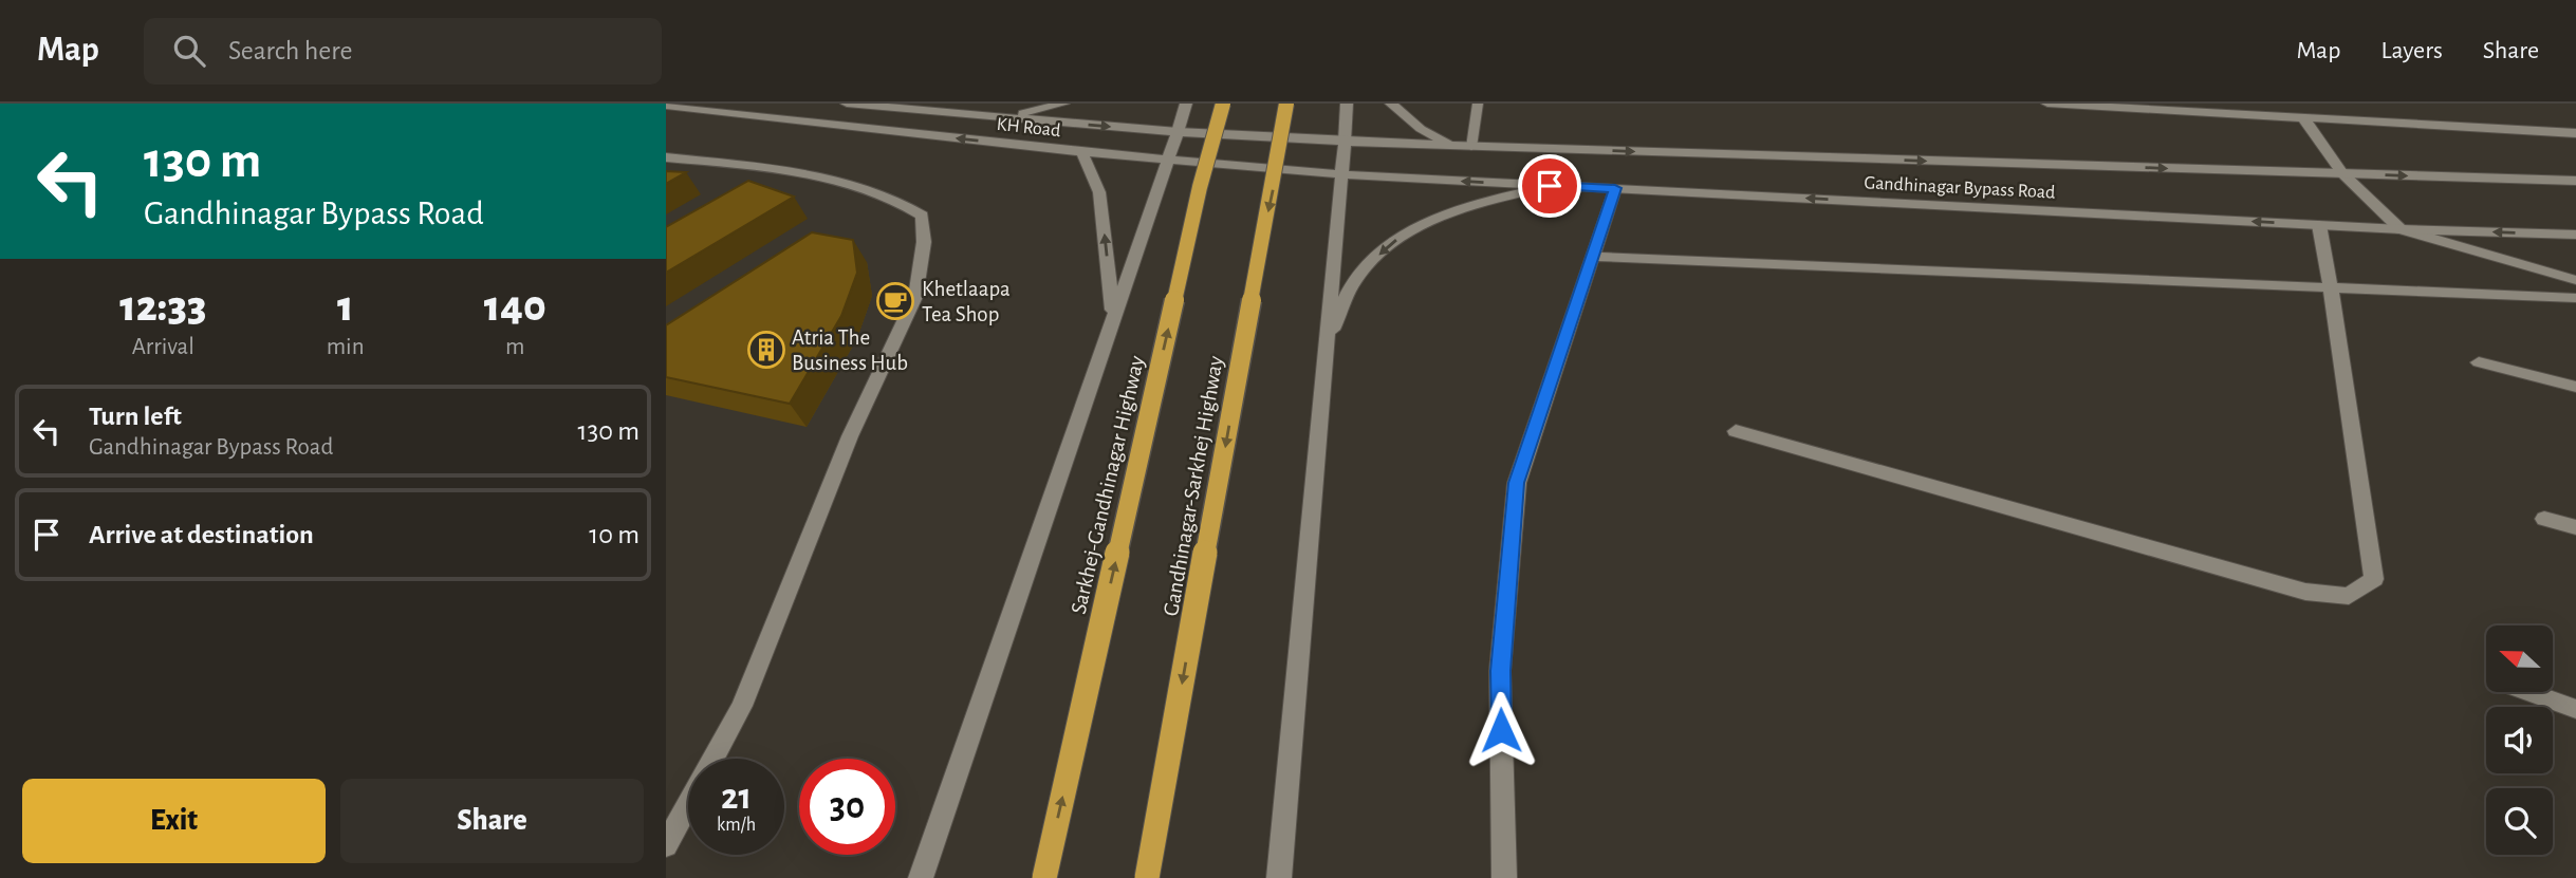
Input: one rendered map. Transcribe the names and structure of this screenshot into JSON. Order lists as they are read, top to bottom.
{
  "streets": {
    "highway": ["Sarkhej-Gandhinagar Highway", "Gandhinagar-Sarkhej Highway"],
    "main road": ["KH Road", "Gandhinagar Bypass Road"]
  },
  "crossings": [
    ["KH Road", "Gandhinagar Bypass Road"]
  ],
  "one_way": ["Sarkhej-Gandhinagar Highway", "Gandhinagar-Sarkhej Highway"],
  "places": {
    "cafe": ["Khetlaapa Tea Shop"],
    "building": ["Atria The Business Hub"]
  },
  "north": "left",
  "page": {
    "header": "Map",
    "search": "Search here",
    "nav": ["Map", "Layers", "Share"],
    "turn": ["130 m", "Gandhinagar Bypass Road"],
    "eta": [
      "12:33",
      "Arrival",
      "1",
      "min",
      "140",
      "m"
    ],
    "list": [
      {
        "name": "Turn left",
        "note": "Gandhinagar Bypass Road",
        "value": "130 m"
      },
      {
        "name": "Arrive at destination",
        "value": "10 m"
      }
    ],
    "speed": "21 km/h",
    "limit": "30",
    "buttons": ["Exit", "Share"]
  }
}
